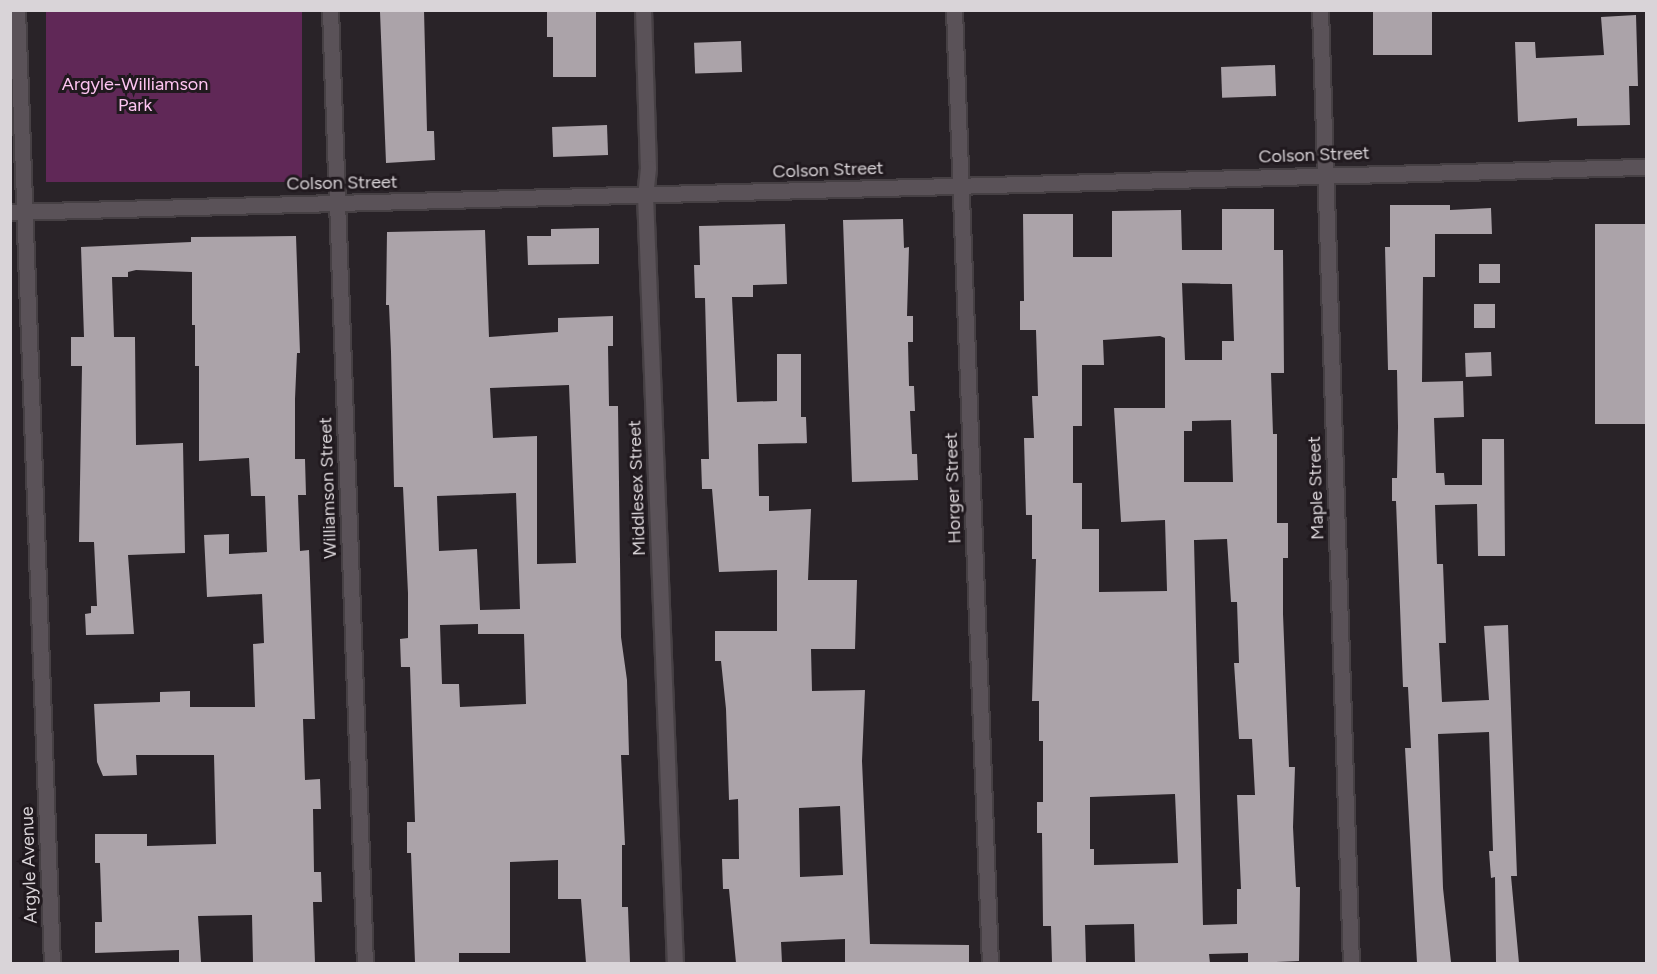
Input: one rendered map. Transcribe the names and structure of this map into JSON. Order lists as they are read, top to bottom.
{
  "streets": {
    "street": [
      "Colson Street",
      "Williamson Street",
      "Middlesex Street",
      "Horger Street",
      "Maple Street",
      "Argyle Avenue"
    ]
  },
  "crossings": [
    ["Colson Street", "Williamson Street"],
    ["Colson Street", "Middlesex Street"],
    ["Colson Street", "Horger Street"],
    ["Colson Street", "Maple Street"],
    ["Colson Street", "Argyle Avenue"]
  ],
  "parks": ["Argyle-Williamson Park"]
}
